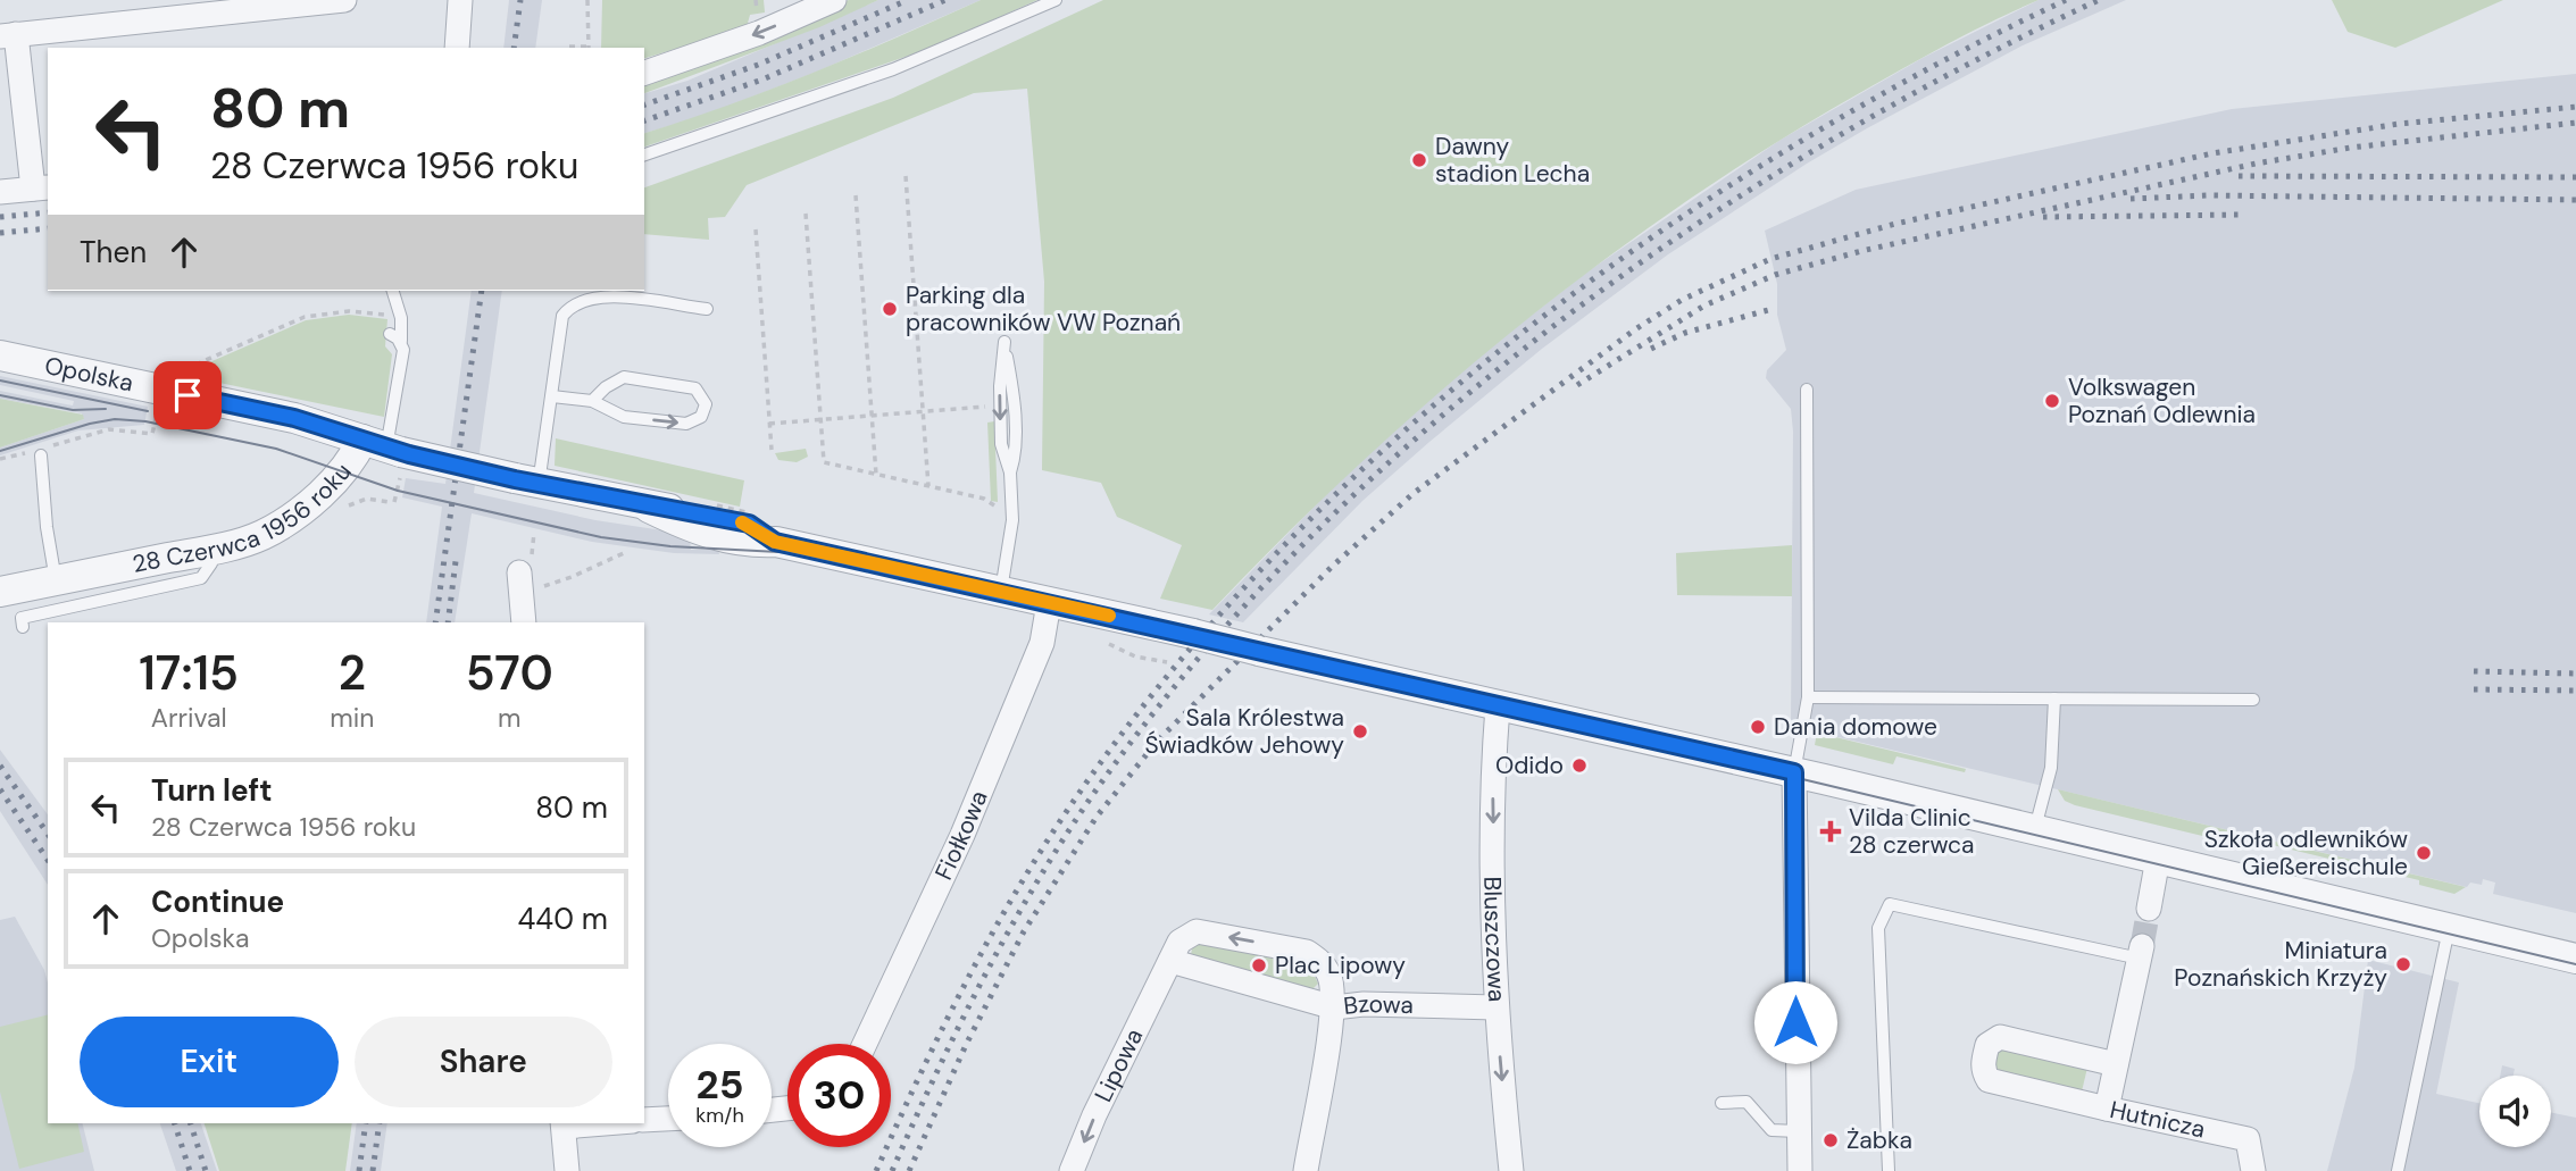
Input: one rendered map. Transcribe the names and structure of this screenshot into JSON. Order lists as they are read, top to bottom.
{
  "streets": {
    "street": [
      "Opolska",
      "28 Czerwca 1956 roku",
      "Fiołkowa",
      "Bluszczowa",
      "Bzowa",
      "Lipowa",
      "Hutnicza"
    ]
  },
  "crossings": [
    ["Opolska", "28 Czerwca 1956 roku"],
    ["Bluszczowa", "Bzowa"]
  ],
  "one_way": ["Bluszczowa", "Lipowa"],
  "places": {
    "other": [
      "Dawny stadion Lecha",
      "Parking dla pracowników VW Poznań",
      "Volkswagen Poznań Odlewnia",
      "Dania domowe",
      "Sala Królestwa Świadków Jehowy",
      "Odido",
      "Szkoła odlewników Gießereischule",
      "Miniatura Poznańskich Krzyży",
      "Plac Lipowy",
      "Żabka"
    ],
    "health": ["Vilda Clinic 28 czerwca"]
  },
  "page": {
    "turn": ["80 m", "28 Czerwca 1956 roku"],
    "then": "Then",
    "eta": [
      "17:15",
      "Arrival",
      "2",
      "min",
      "570",
      "m"
    ],
    "list": [
      {
        "name": "Turn left",
        "note": "28 Czerwca 1956 roku",
        "value": "80 m"
      },
      {
        "name": "Continue",
        "note": "Opolska",
        "value": "440 m"
      }
    ],
    "buttons": ["Exit", "Share"],
    "speed": "25 km/h",
    "limit": "30"
  }
}
